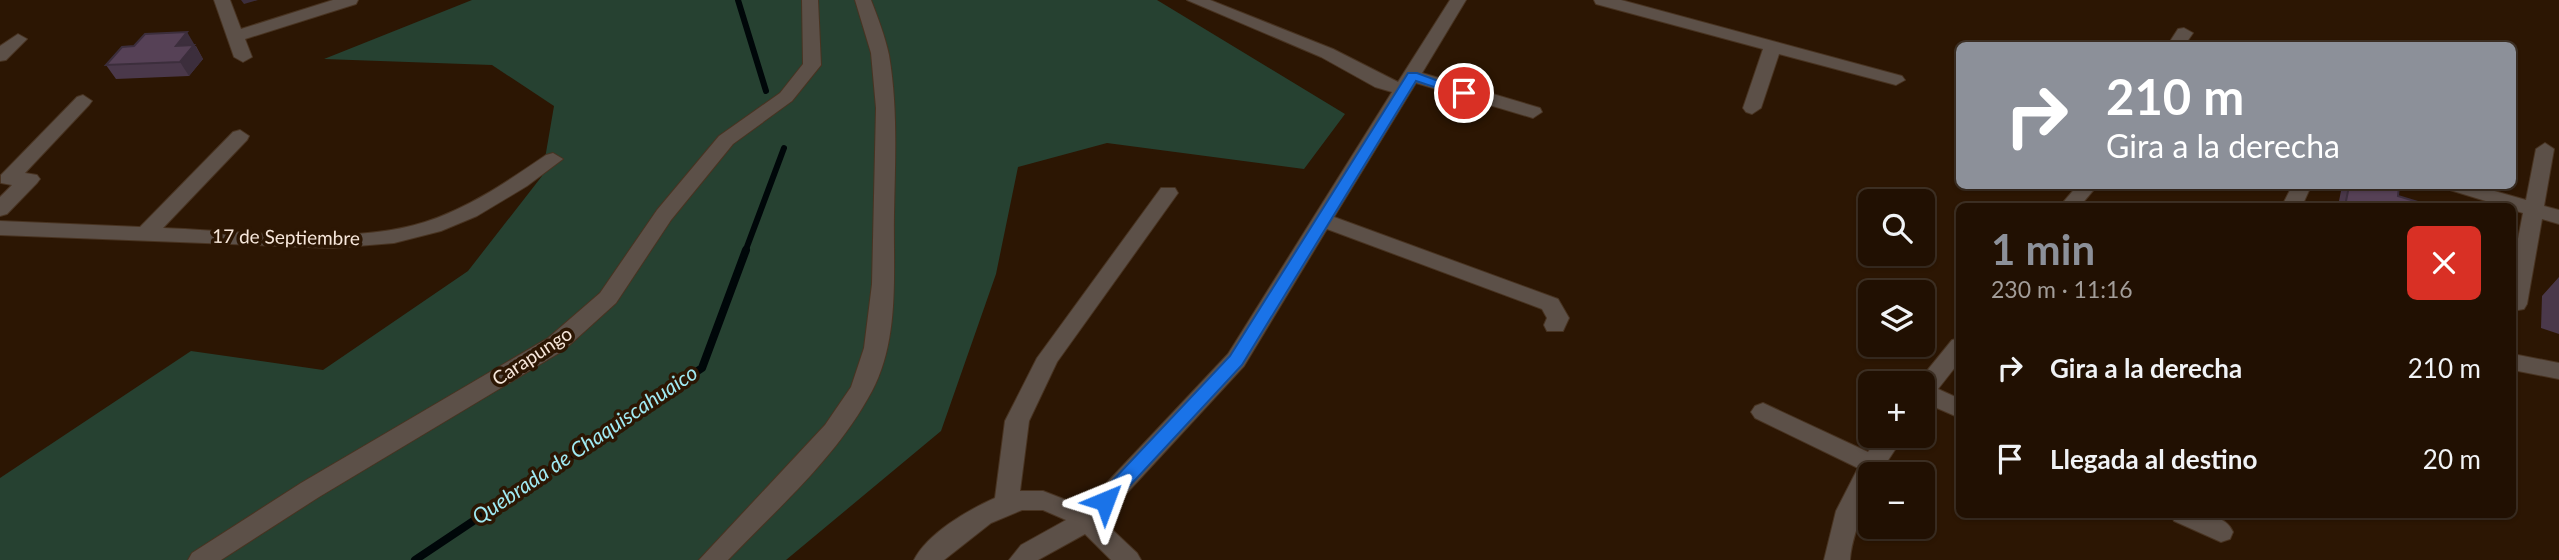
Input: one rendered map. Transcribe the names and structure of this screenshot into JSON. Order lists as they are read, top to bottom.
{
  "streets": {
    "street": ["17 de Septiembre", "Carapungo"]
  },
  "water": ["Quebrada de Chaquiscahuaico"],
  "page": {
    "turn": ["210 m", "Gira a la derecha"],
    "map_buttons": ["+", "−"],
    "heading": ["1 min", "230 m · 11:16"],
    "list": [
      {
        "name": "Gira a la derecha",
        "value": "210 m"
      },
      {
        "name": "Llegada al destino",
        "value": "20 m"
      }
    ]
  }
}
